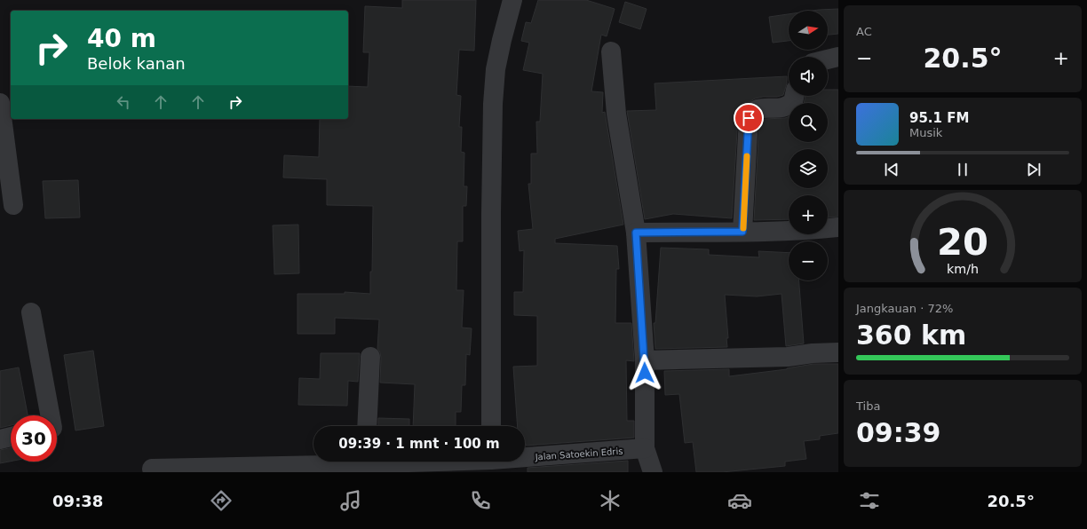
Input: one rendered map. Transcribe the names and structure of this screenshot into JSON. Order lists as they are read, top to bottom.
{
  "streets": {
    "street": ["Jalan Satoekin Edris"]
  },
  "north": "right",
  "page": {
    "tile": [
      "AC",
      ["Jangkauan · 72%", "360 km"],
      ["Tiba", "09:39"]
    ],
    "map_buttons": ["+", "−"],
    "turn": ["40 m", "Belok kanan"],
    "heat": ["−", "20.5°", "+"],
    "song": ["95.1 FM", "Musik"],
    "limit": "30",
    "trip": "09:39 · 1 mnt · 100 m",
    "tabs": ["09:38", "20.5°"],
    "gauge": ["20", "km/h"]
  }
}
